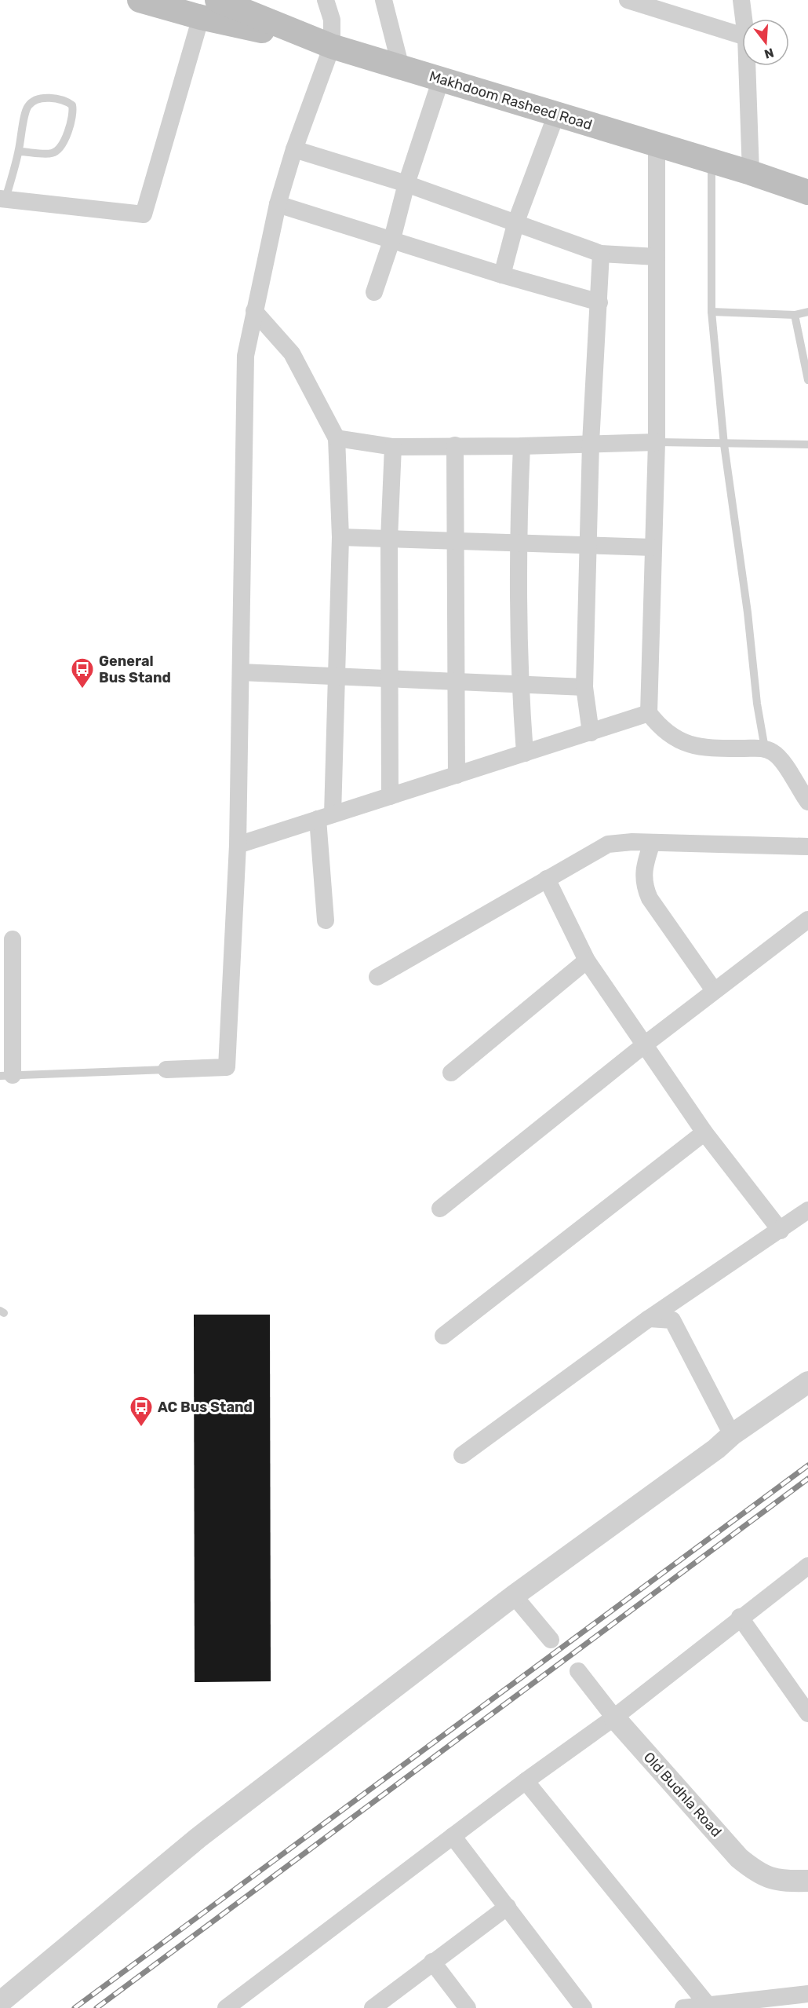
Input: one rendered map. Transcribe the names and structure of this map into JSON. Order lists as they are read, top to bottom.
{
  "streets": {
    "main road": ["Makhdoom Rasheed Road"],
    "street": ["Old Budhla Road"]
  },
  "places": {
    "bus stop": ["General Bus Stand", "AC Bus Stand"]
  },
  "north": "bottom"
}
